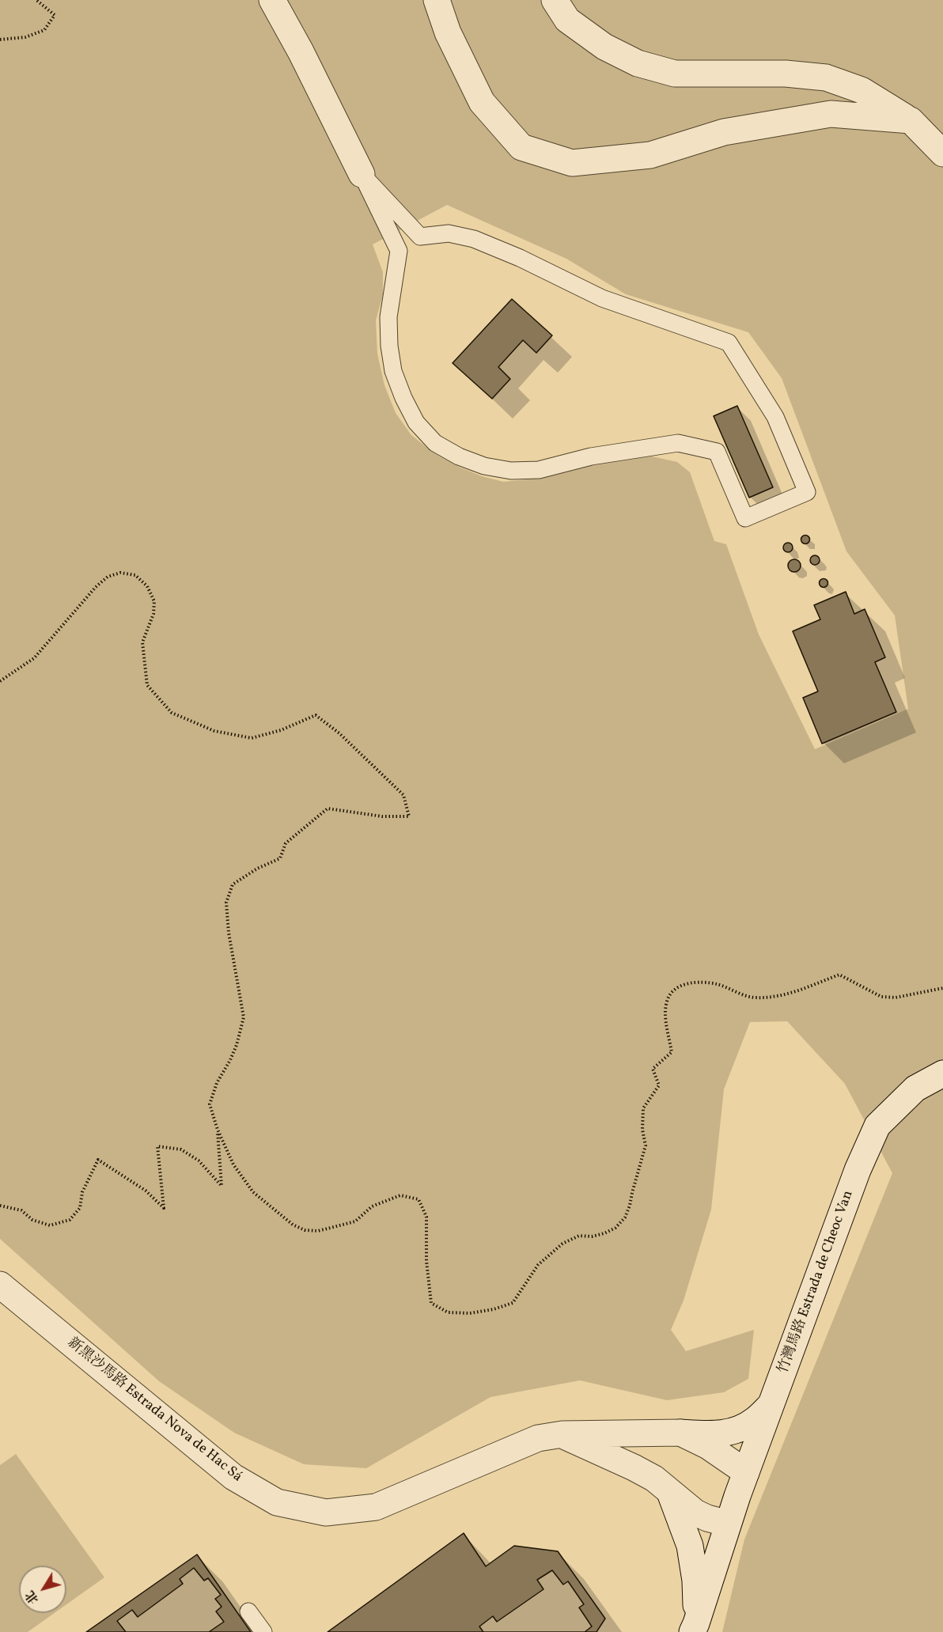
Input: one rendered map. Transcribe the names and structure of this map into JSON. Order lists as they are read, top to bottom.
{
  "streets": {
    "street": ["竹灣馬路 Estrada de Cheoc Van", "新黑沙馬路 Estrada Nova de Hac Sá"]
  },
  "crossings": [
    ["竹灣馬路 Estrada de Cheoc Van", "新黑沙馬路 Estrada Nova de Hac Sá"]
  ],
  "north": "bottom left"
}
